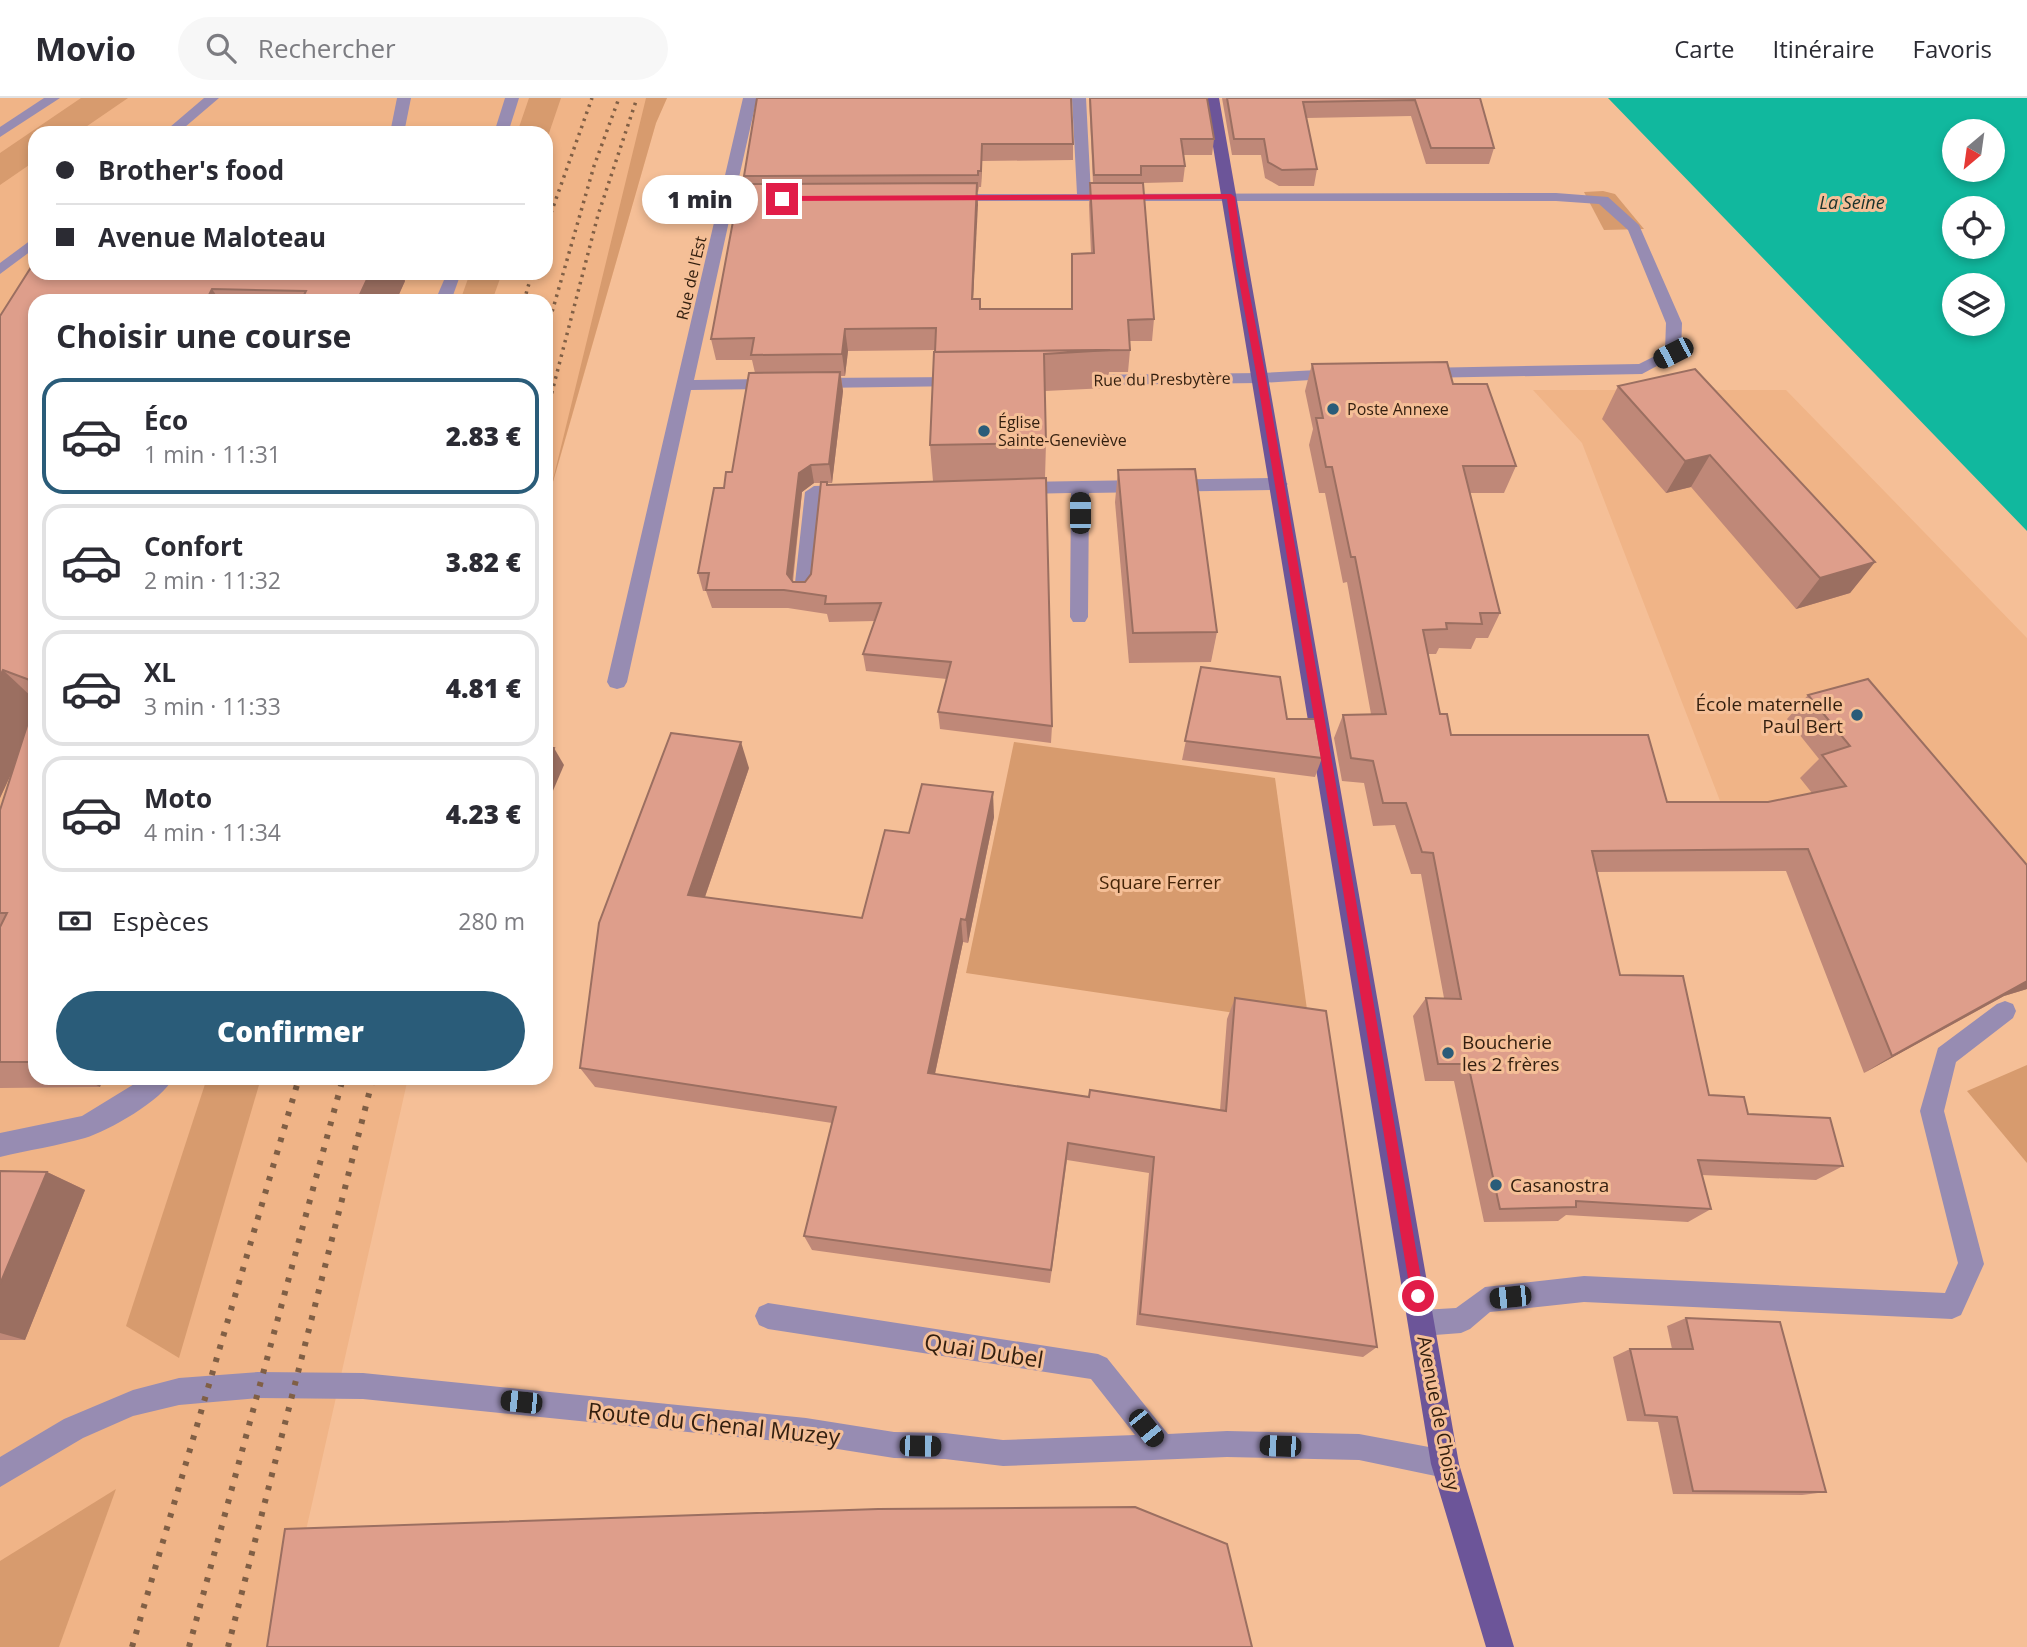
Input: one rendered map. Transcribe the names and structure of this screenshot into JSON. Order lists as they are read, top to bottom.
{
  "streets": {
    "main road": ["Avenue de Choisy"],
    "street": [
      "Rue de l'Est",
      "Rue du Presbytère",
      "Quai Dubel",
      "Route du Chenal Muzey"
    ]
  },
  "crossings": [
    ["Rue du Presbytère", "Avenue de Choisy"],
    ["Quai Dubel", "Route du Chenal Muzey"],
    ["Avenue de Choisy", "Route du Chenal Muzey"]
  ],
  "water": ["La Seine"],
  "parks": ["Square Ferrer"],
  "places": [
    "Poste Annexe",
    "Église Sainte-Geneviève",
    "École maternelle Paul Bert",
    "Boucherie les 2 frères",
    "Casanostra"
  ],
  "north": "bottom left",
  "page": {
    "header": "Movio",
    "search": "Rechercher",
    "nav": ["Carte", "Itinéraire", "Favoris"],
    "banner": ["Brother's food", "Avenue Maloteau"],
    "bubble": "1 min",
    "heading": "Choisir une course",
    "list": [
      {
        "name": "Éco",
        "note": "1 min · 11:31",
        "value": "2.83 €"
      },
      {
        "name": "Confort",
        "note": "2 min · 11:32",
        "value": "3.82 €"
      },
      {
        "name": "XL",
        "note": "3 min · 11:33",
        "value": "4.81 €"
      },
      {
        "name": "Moto",
        "note": "4 min · 11:34",
        "value": "4.23 €"
      }
    ],
    "pay": ["Espèces", "280 m"],
    "buttons": "Confirmer"
  }
}
